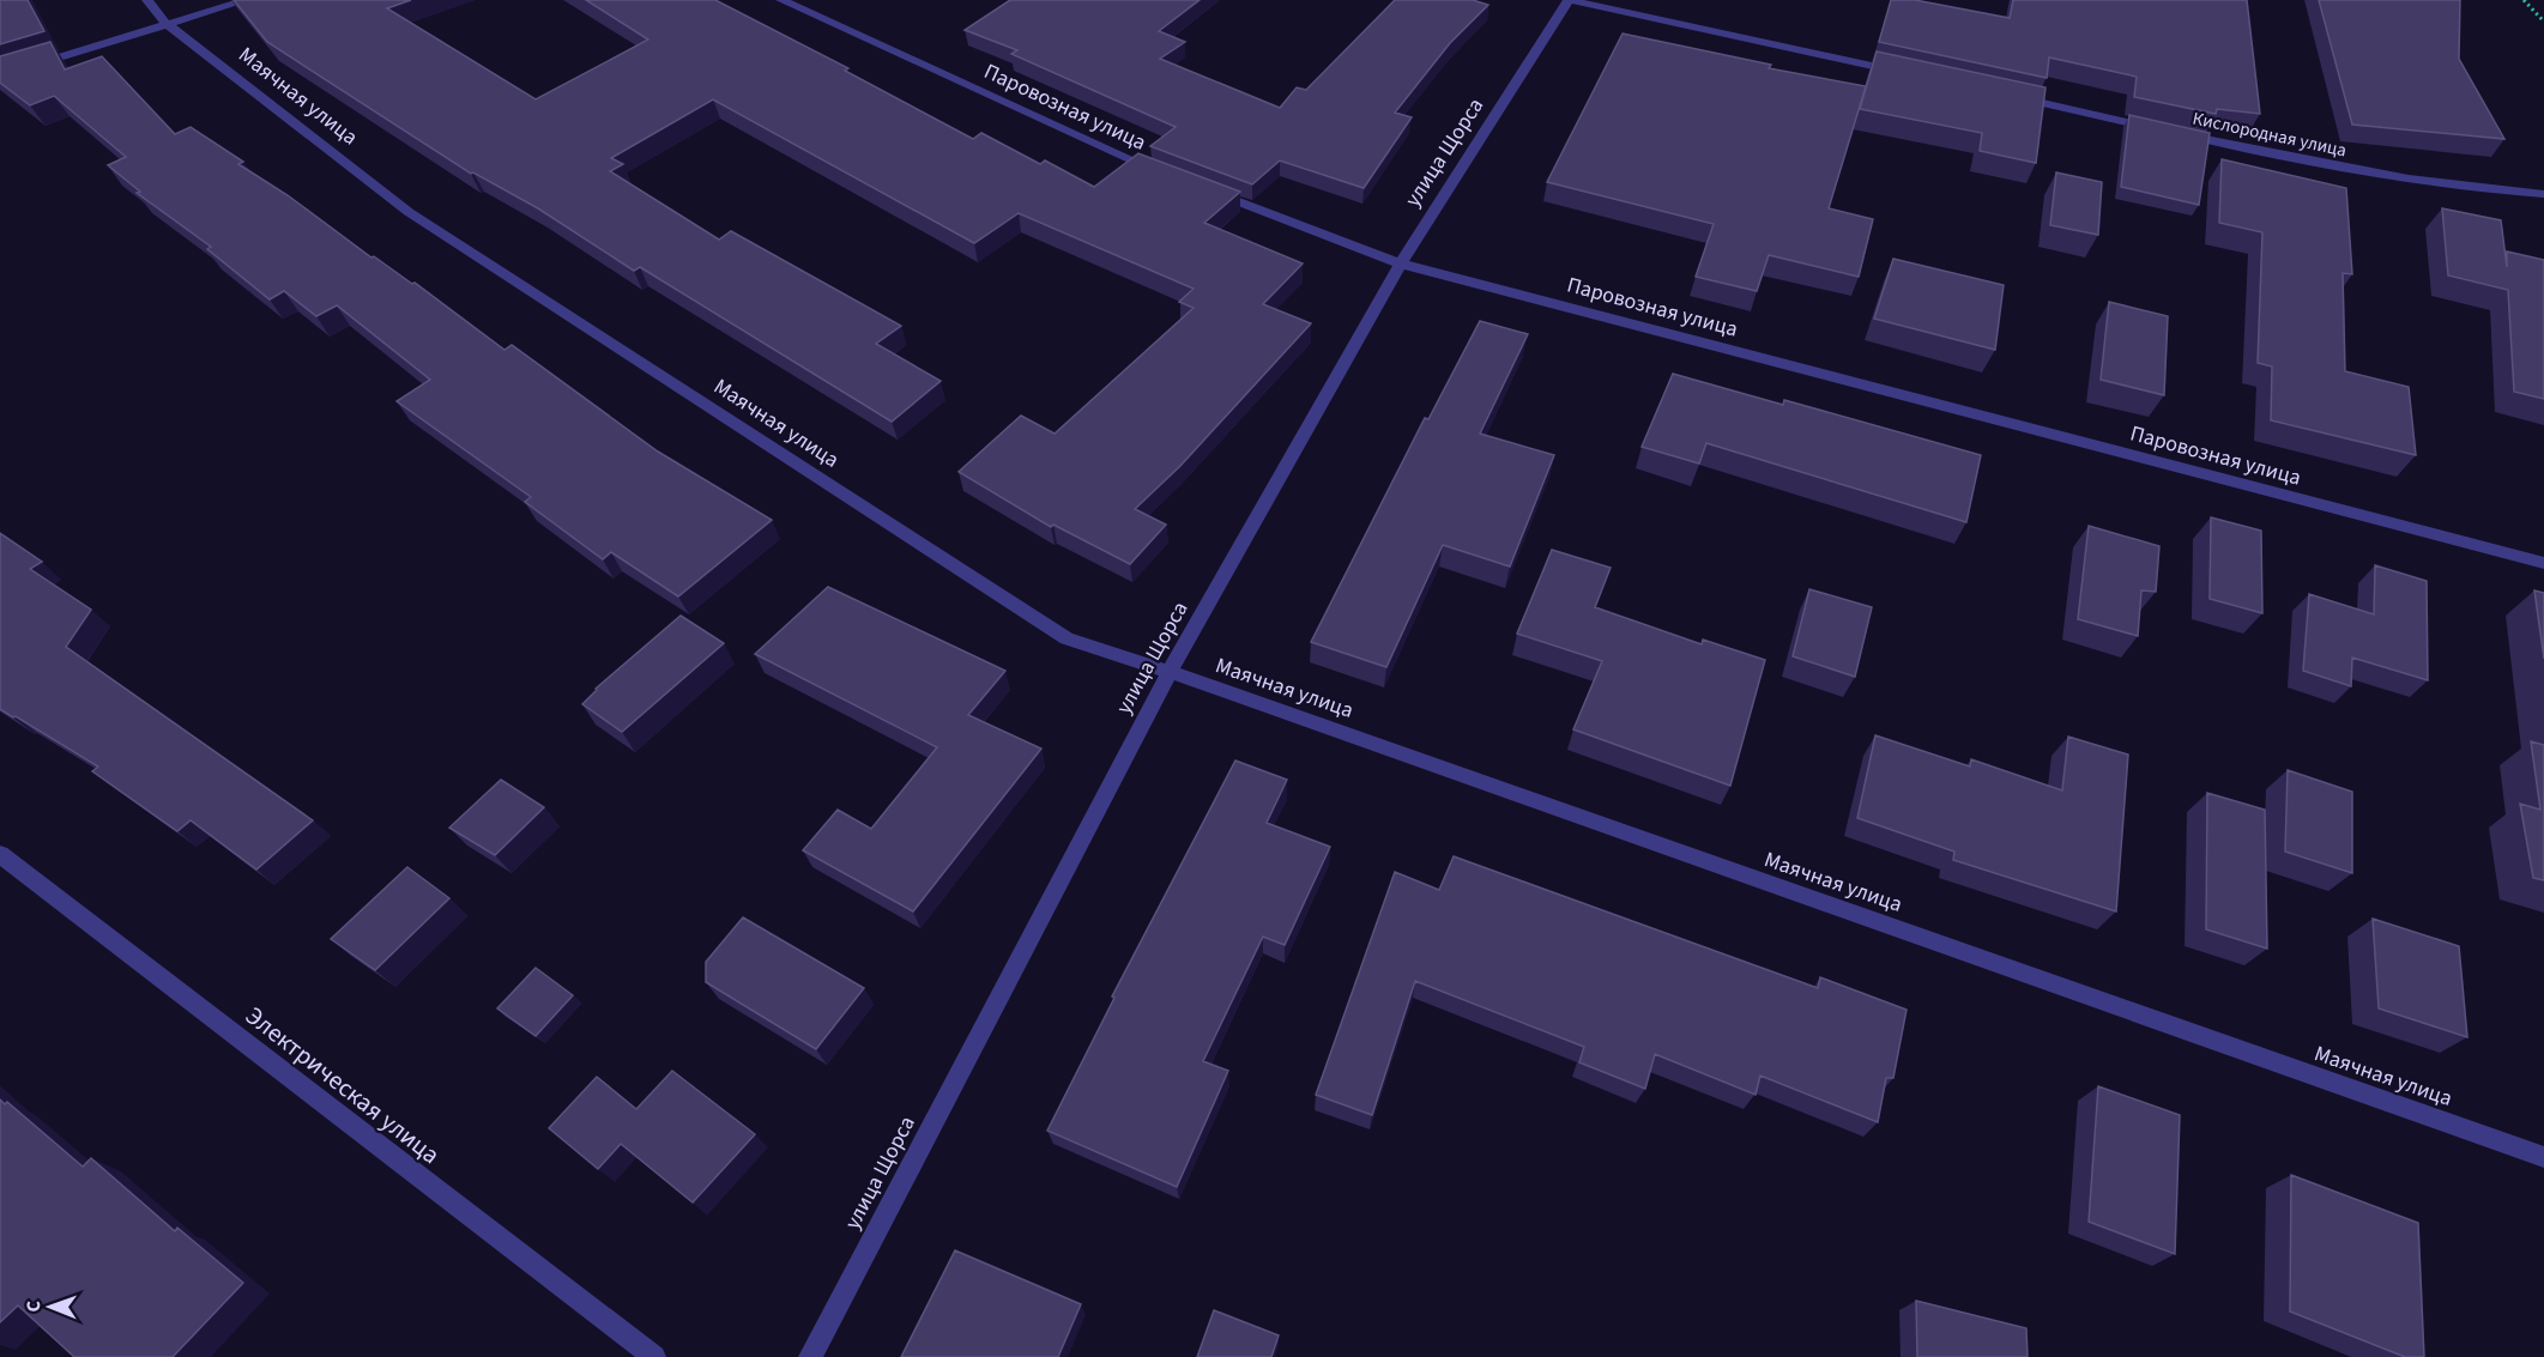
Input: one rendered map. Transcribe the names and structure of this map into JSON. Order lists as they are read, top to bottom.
{
  "streets": {
    "street": [
      "Маячная улица",
      "Паровозная улица",
      "Кислородная улица",
      "улица Щорса",
      "Электрическая улица"
    ]
  },
  "crossings": [
    ["Маячная улица", "улица Щорса"],
    ["Паровозная улица", "улица Щорса"]
  ],
  "north": "left"
}
